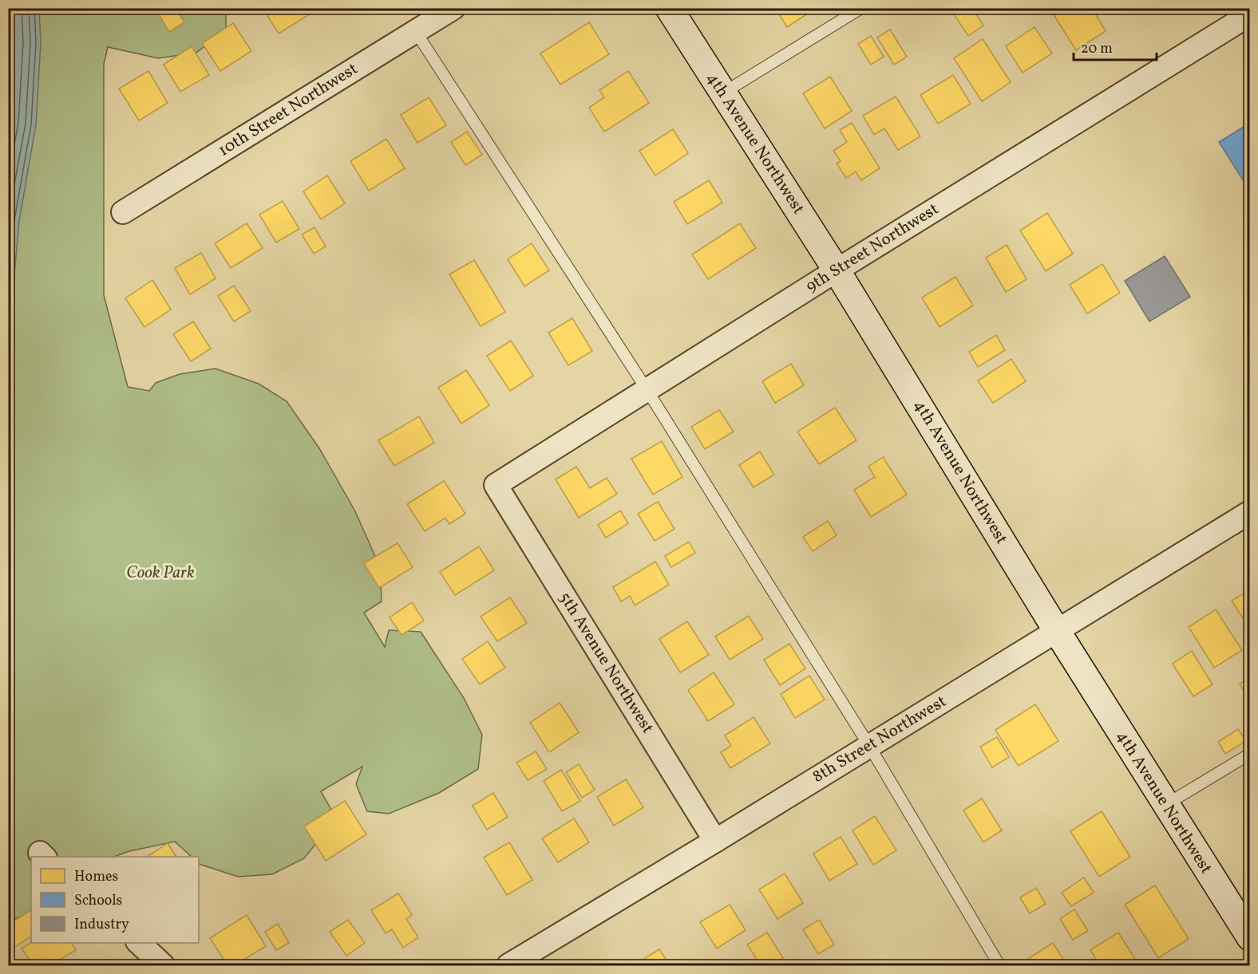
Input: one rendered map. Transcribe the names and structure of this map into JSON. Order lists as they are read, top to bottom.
{
  "streets": {
    "main road": ["4th Avenue Northwest"],
    "street": [
      "10th Street Northwest",
      "9th Street Northwest",
      "5th Avenue Northwest",
      "8th Street Northwest"
    ]
  },
  "crossings": [
    ["4th Avenue Northwest", "9th Street Northwest"],
    ["4th Avenue Northwest", "8th Street Northwest"],
    ["9th Street Northwest", "5th Avenue Northwest"],
    ["5th Avenue Northwest", "8th Street Northwest"]
  ],
  "parks": ["Cook Park"],
  "legend": ["Homes", "Schools", "Industry"],
  "scale_bar": "20 m"
}
